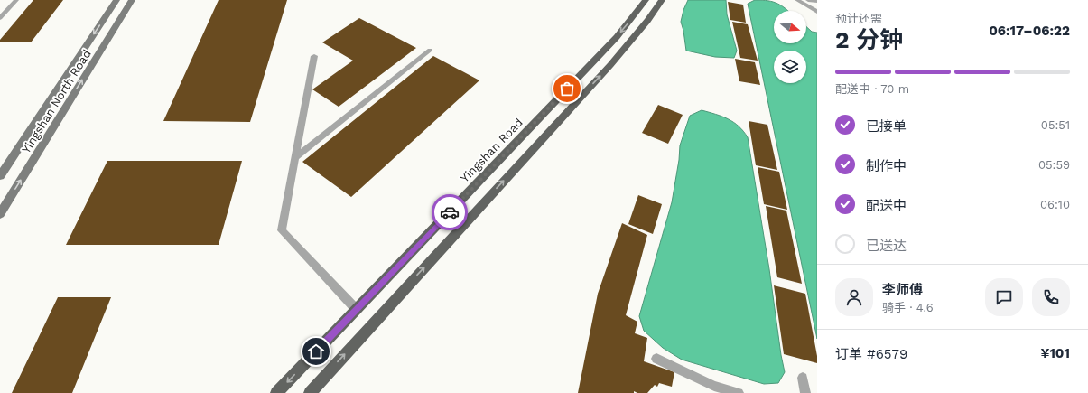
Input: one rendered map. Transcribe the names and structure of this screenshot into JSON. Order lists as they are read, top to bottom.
{
  "streets": {
    "main road": ["Yingshan North Road", "Yingshan Road"]
  },
  "north": "right",
  "page": {
    "heading": ["2 分钟", "预计还需", "06:17–06:22"],
    "panel": [
      "李师傅",
      "骑手 · 4.6",
      "订单 #6579",
      "¥101"
    ],
    "bar": "配送中 · 70 m",
    "list": [
      ["已接单", "05:51"],
      ["制作中", "05:59"],
      ["配送中", "06:10"],
      "已送达"
    ]
  }
}
